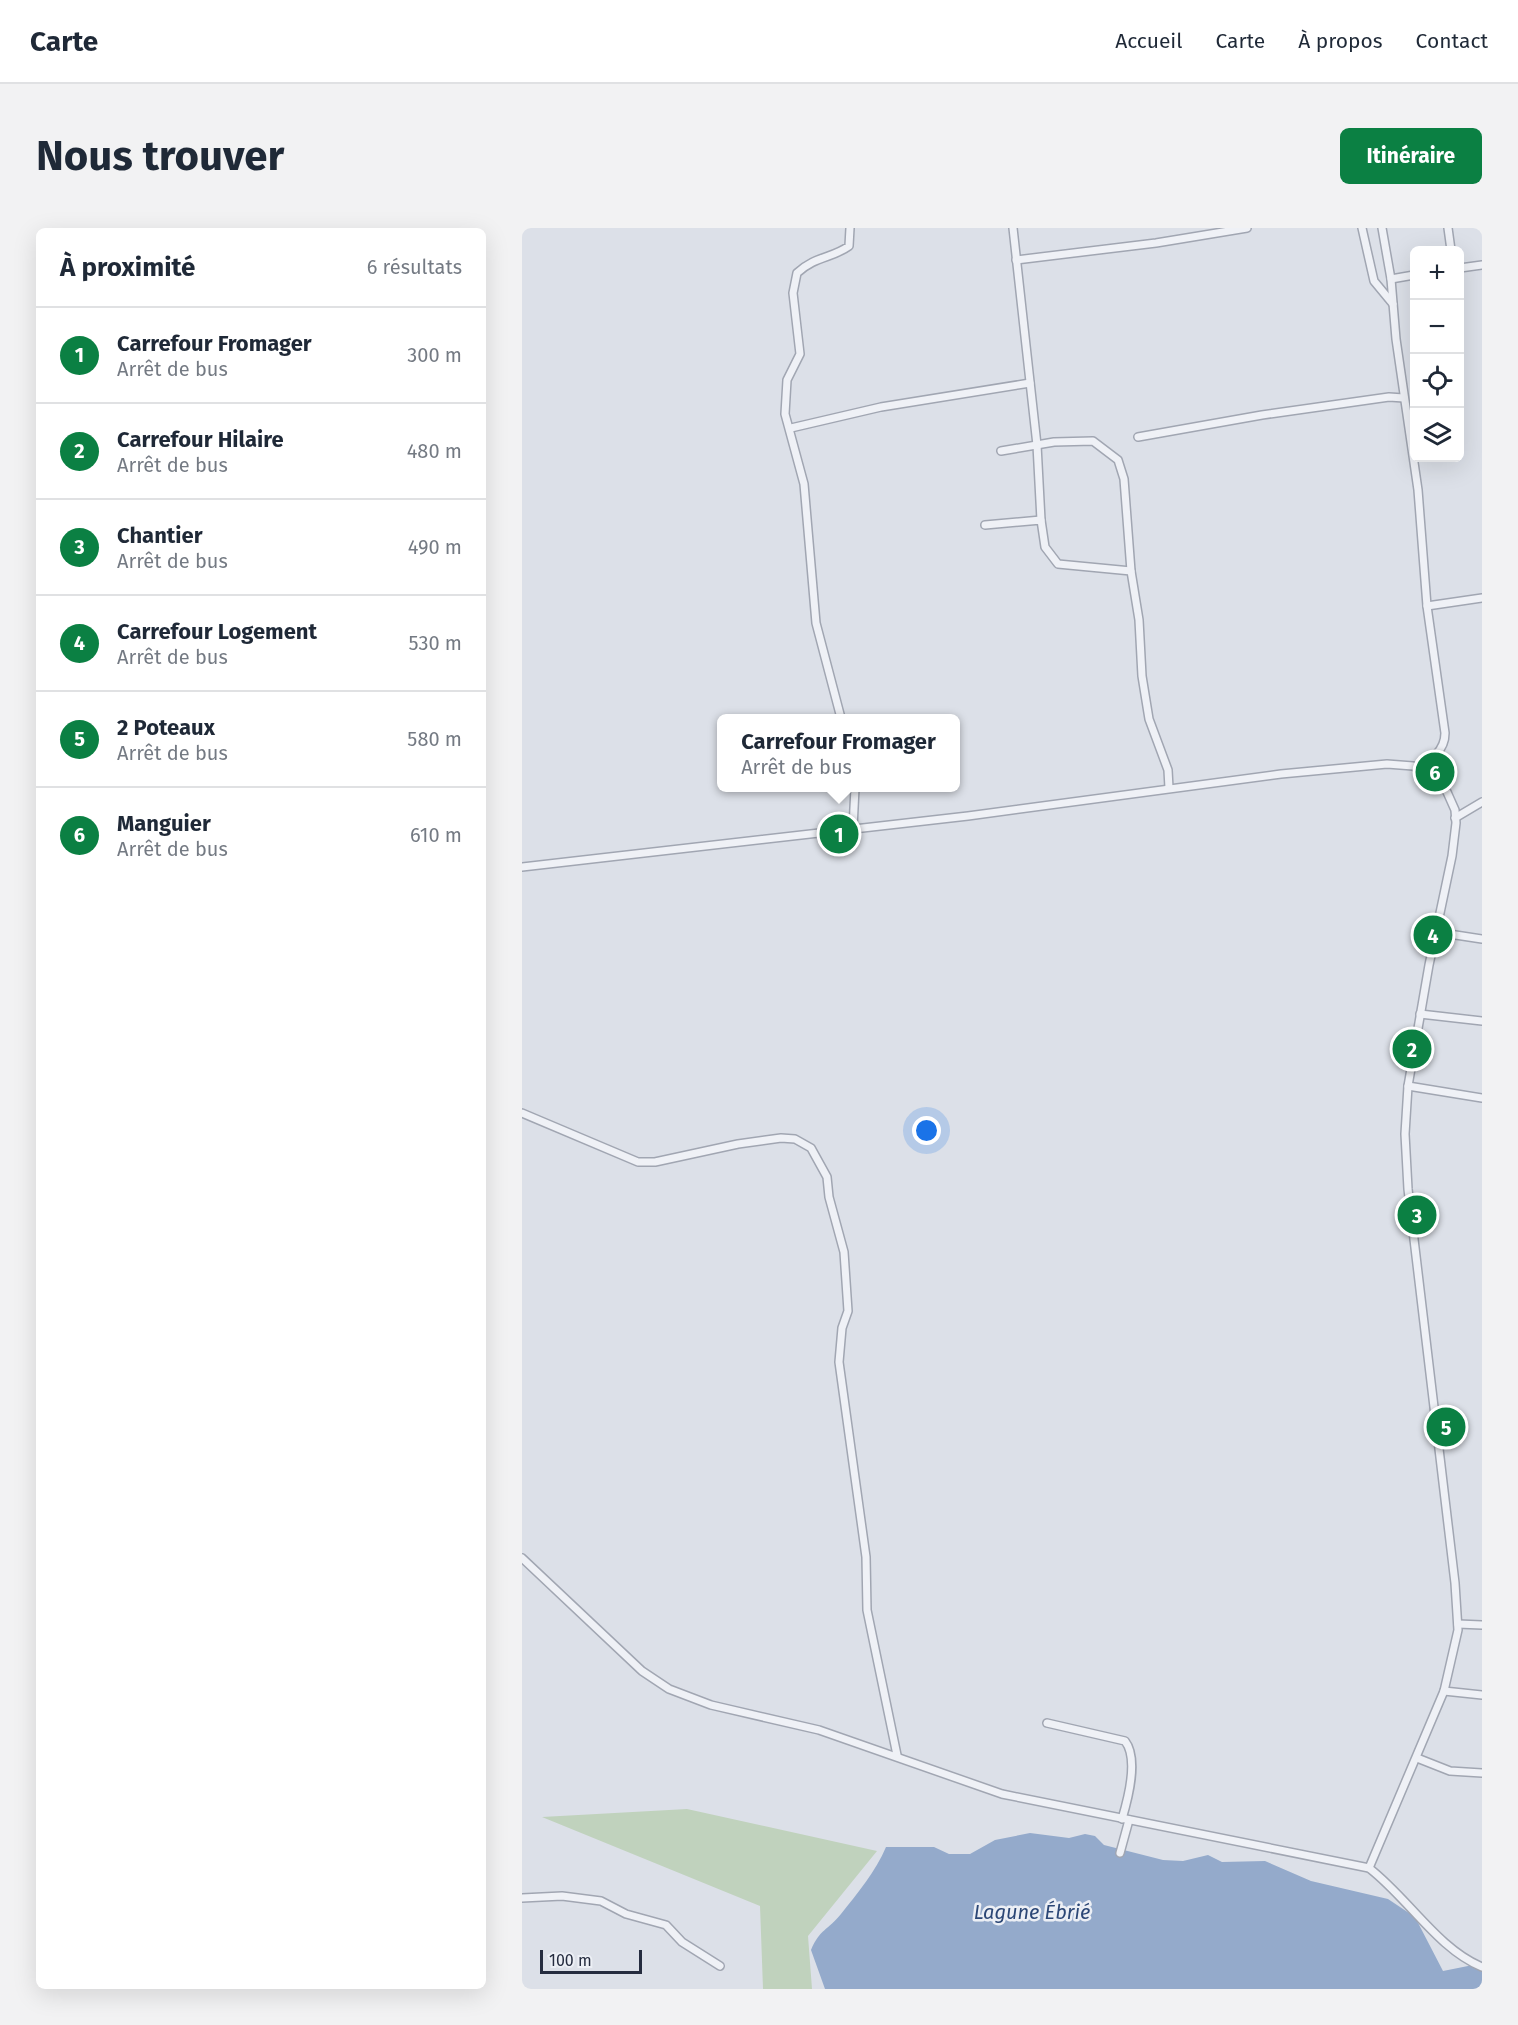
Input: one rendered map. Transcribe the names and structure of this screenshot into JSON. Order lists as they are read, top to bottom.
{
  "water": ["Lagune Ébrié"],
  "scale_bar": "100 m",
  "page": {
    "header": "Carte",
    "nav": [
      "Accueil",
      "Carte",
      "À propos",
      "Contact"
    ],
    "buttons": "Itinéraire",
    "title": "Nous trouver",
    "heading": ["À proximité", "6 résultats"],
    "map_buttons": ["+", "−"],
    "list": [
      {
        "mark": "1",
        "name": "Carrefour Fromager",
        "note": "Arrêt de bus",
        "value": "300 m"
      },
      {
        "mark": "2",
        "name": "Carrefour Hilaire",
        "note": "Arrêt de bus",
        "value": "480 m"
      },
      {
        "mark": "3",
        "name": "Chantier",
        "note": "Arrêt de bus",
        "value": "490 m"
      },
      {
        "mark": "4",
        "name": "Carrefour Logement",
        "note": "Arrêt de bus",
        "value": "530 m"
      },
      {
        "mark": "5",
        "name": "2 Poteaux",
        "note": "Arrêt de bus",
        "value": "580 m"
      },
      {
        "mark": "6",
        "name": "Manguier",
        "note": "Arrêt de bus",
        "value": "610 m"
      }
    ],
    "popup": ["Carrefour Fromager", "Arrêt de bus"],
    "pins": [
      "6",
      "1",
      "4",
      "2",
      "3",
      "5"
    ],
    "scale": "100 m"
  }
}
